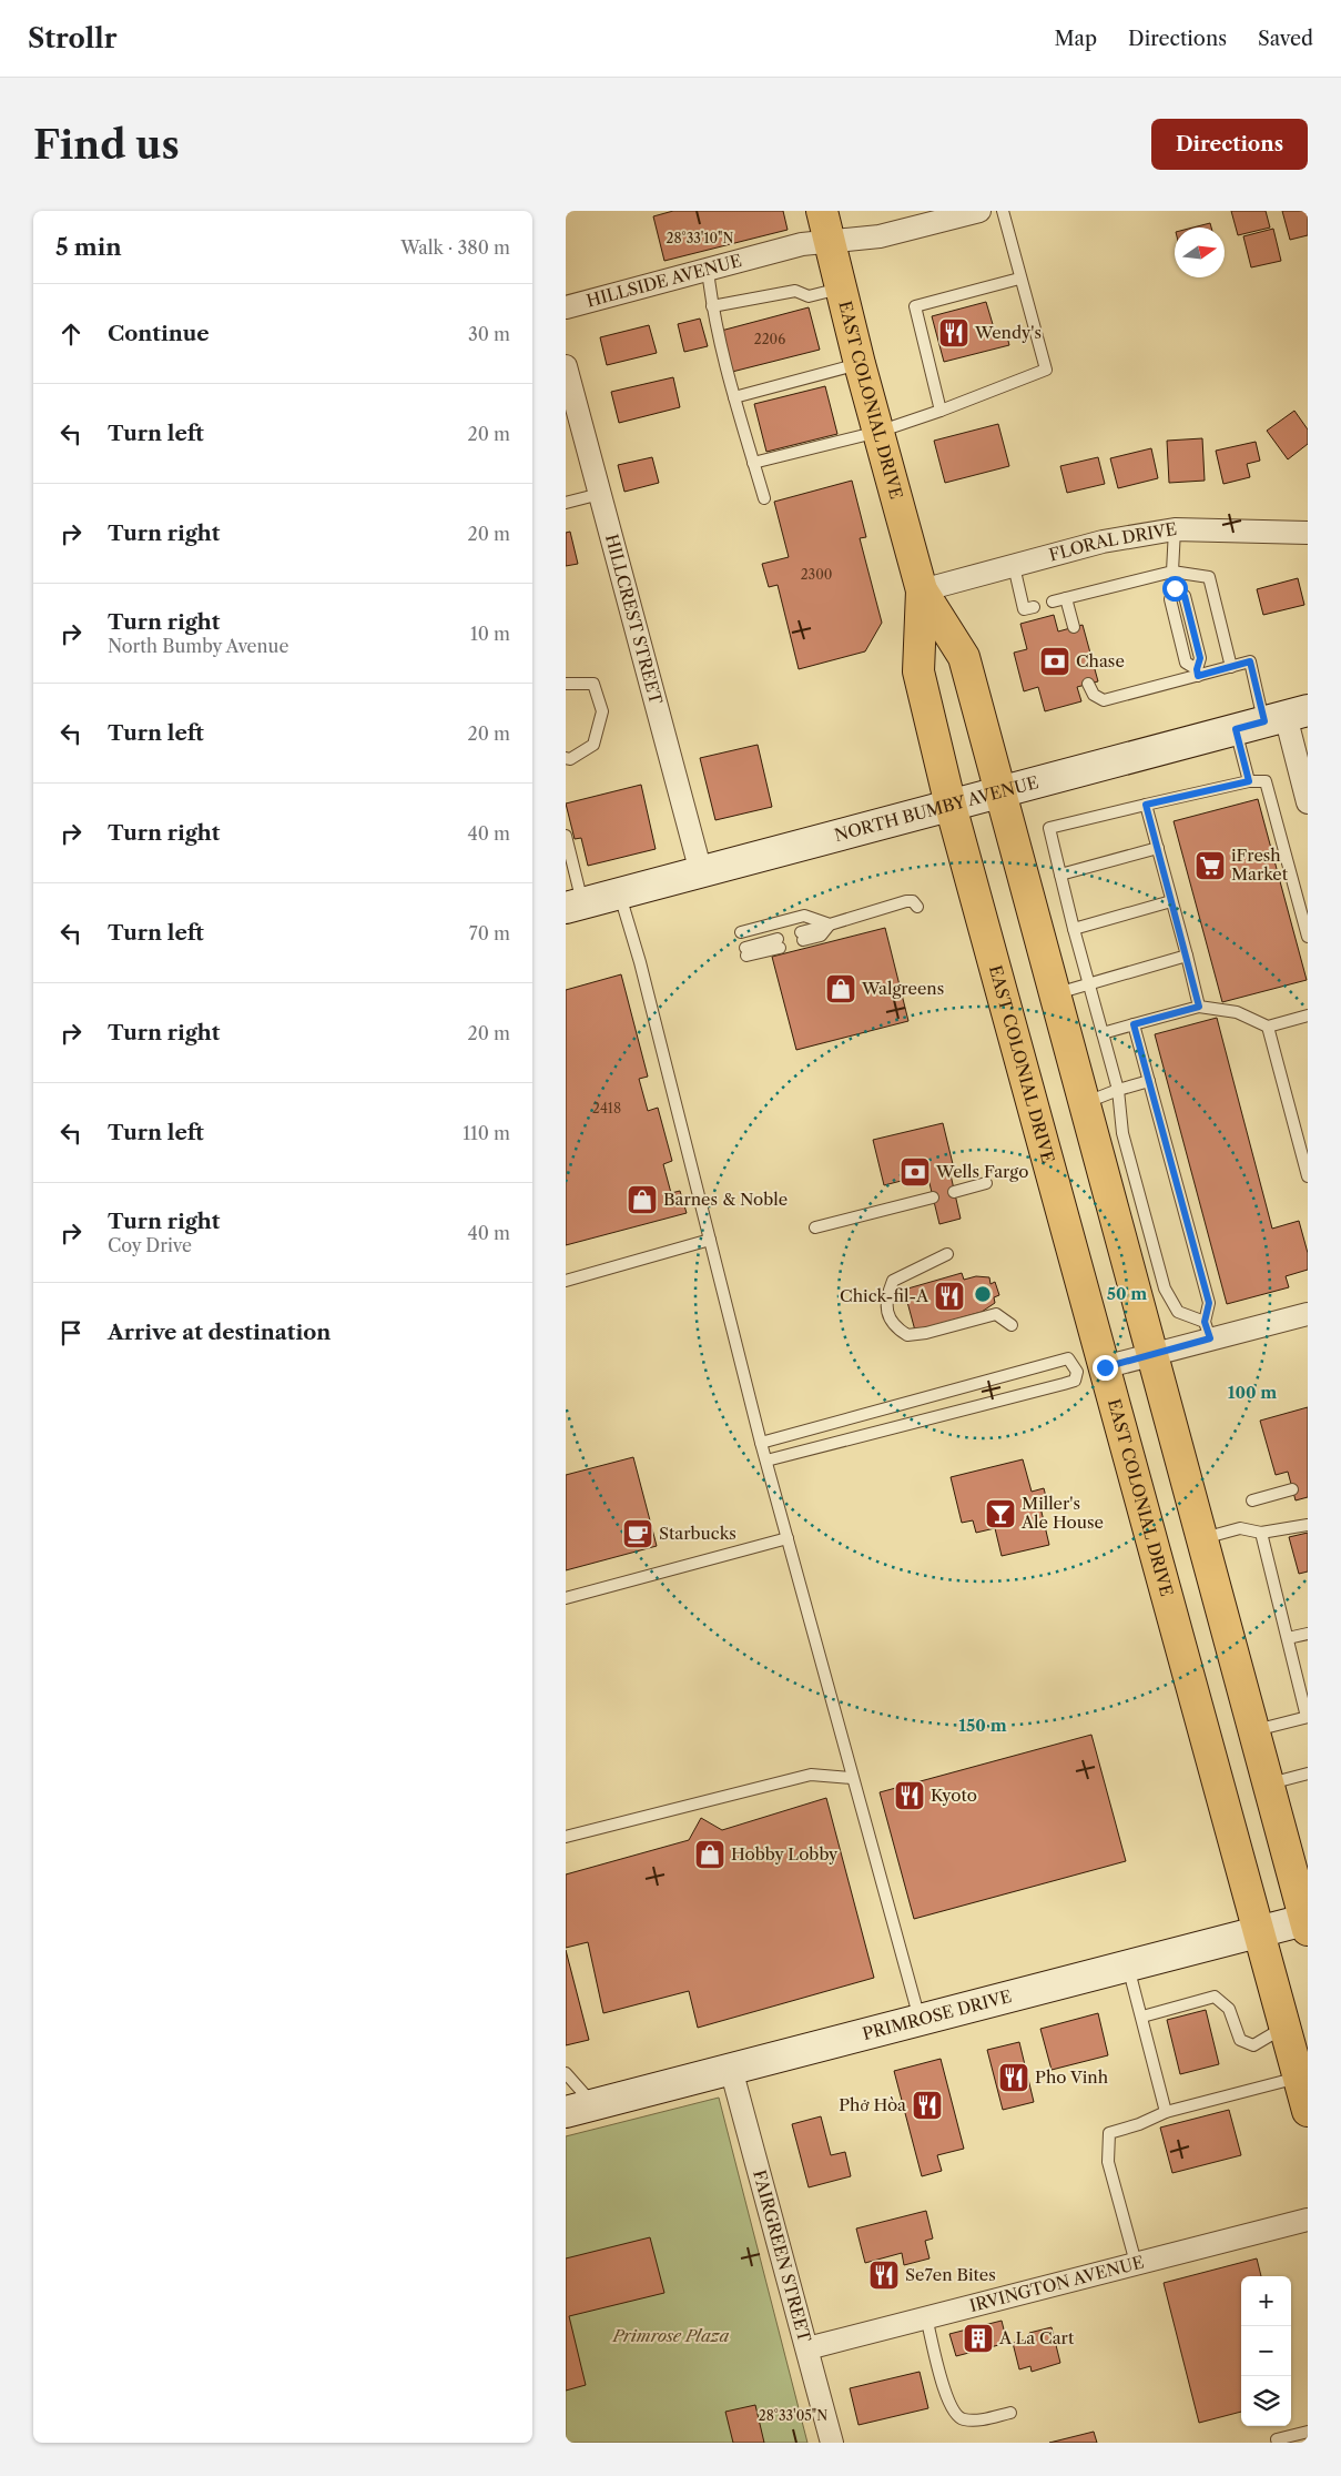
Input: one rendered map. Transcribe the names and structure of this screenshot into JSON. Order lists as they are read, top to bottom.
{
  "streets": {
    "highway": ["EAST COLONIAL DRIVE"],
    "street": [
      "HILLSIDE AVENUE",
      "FLORAL DRIVE",
      "HILLCREST STREET",
      "NORTH BUMBY AVENUE",
      "PRIMROSE DRIVE",
      "FAIRGREEN STREET",
      "IRVINGTON AVENUE"
    ]
  },
  "crossings": [
    ["HILLSIDE AVENUE", "EAST COLONIAL DRIVE"],
    ["EAST COLONIAL DRIVE", "FLORAL DRIVE"],
    ["EAST COLONIAL DRIVE", "NORTH BUMBY AVENUE"],
    ["EAST COLONIAL DRIVE", "PRIMROSE DRIVE"],
    ["HILLCREST STREET", "NORTH BUMBY AVENUE"],
    ["PRIMROSE DRIVE", "FAIRGREEN STREET"],
    ["FAIRGREEN STREET", "IRVINGTON AVENUE"]
  ],
  "parks": ["Primrose Plaza"],
  "places": {
    "restaurant": [
      "Wendy's",
      "Chick-fil-A",
      "Kyoto",
      "Pho Vinh",
      "Phở Hòa",
      "Se7en Bites"
    ],
    "bank": ["Chase", "Wells Fargo"],
    "supermarket": ["iFresh Market"],
    "shop": ["Walgreens", "Barnes & Noble", "Hobby Lobby"],
    "bar": ["Miller's Ale House"],
    "cafe": ["Starbucks"],
    "building": ["A La Cart"]
  },
  "house_numbers": ["2206", "2300", "2418"],
  "north": "right",
  "page": {
    "header": "Strollr",
    "nav": ["Map", "Directions", "Saved"],
    "buttons": "Directions",
    "title": "Find us",
    "heading": ["5 min", "Walk · 380 m"],
    "list": [
      ["Continue", "30 m"],
      ["Turn left", "20 m"],
      ["Turn right", "20 m"],
      ["Turn right", "North Bumby Avenue", "10 m"],
      ["Turn left", "20 m"],
      ["Turn right", "40 m"],
      ["Turn left", "70 m"],
      ["Turn right", "20 m"],
      ["Turn left", "110 m"],
      ["Turn right", "Coy Drive", "40 m"],
      "Arrive at destination"
    ],
    "map_buttons": ["+", "−"]
  },
  "coordinates": ["28°33'10\"N", "28°33'05\"N"],
  "rings": ["50 m", "100 m", "150 m"]
}
